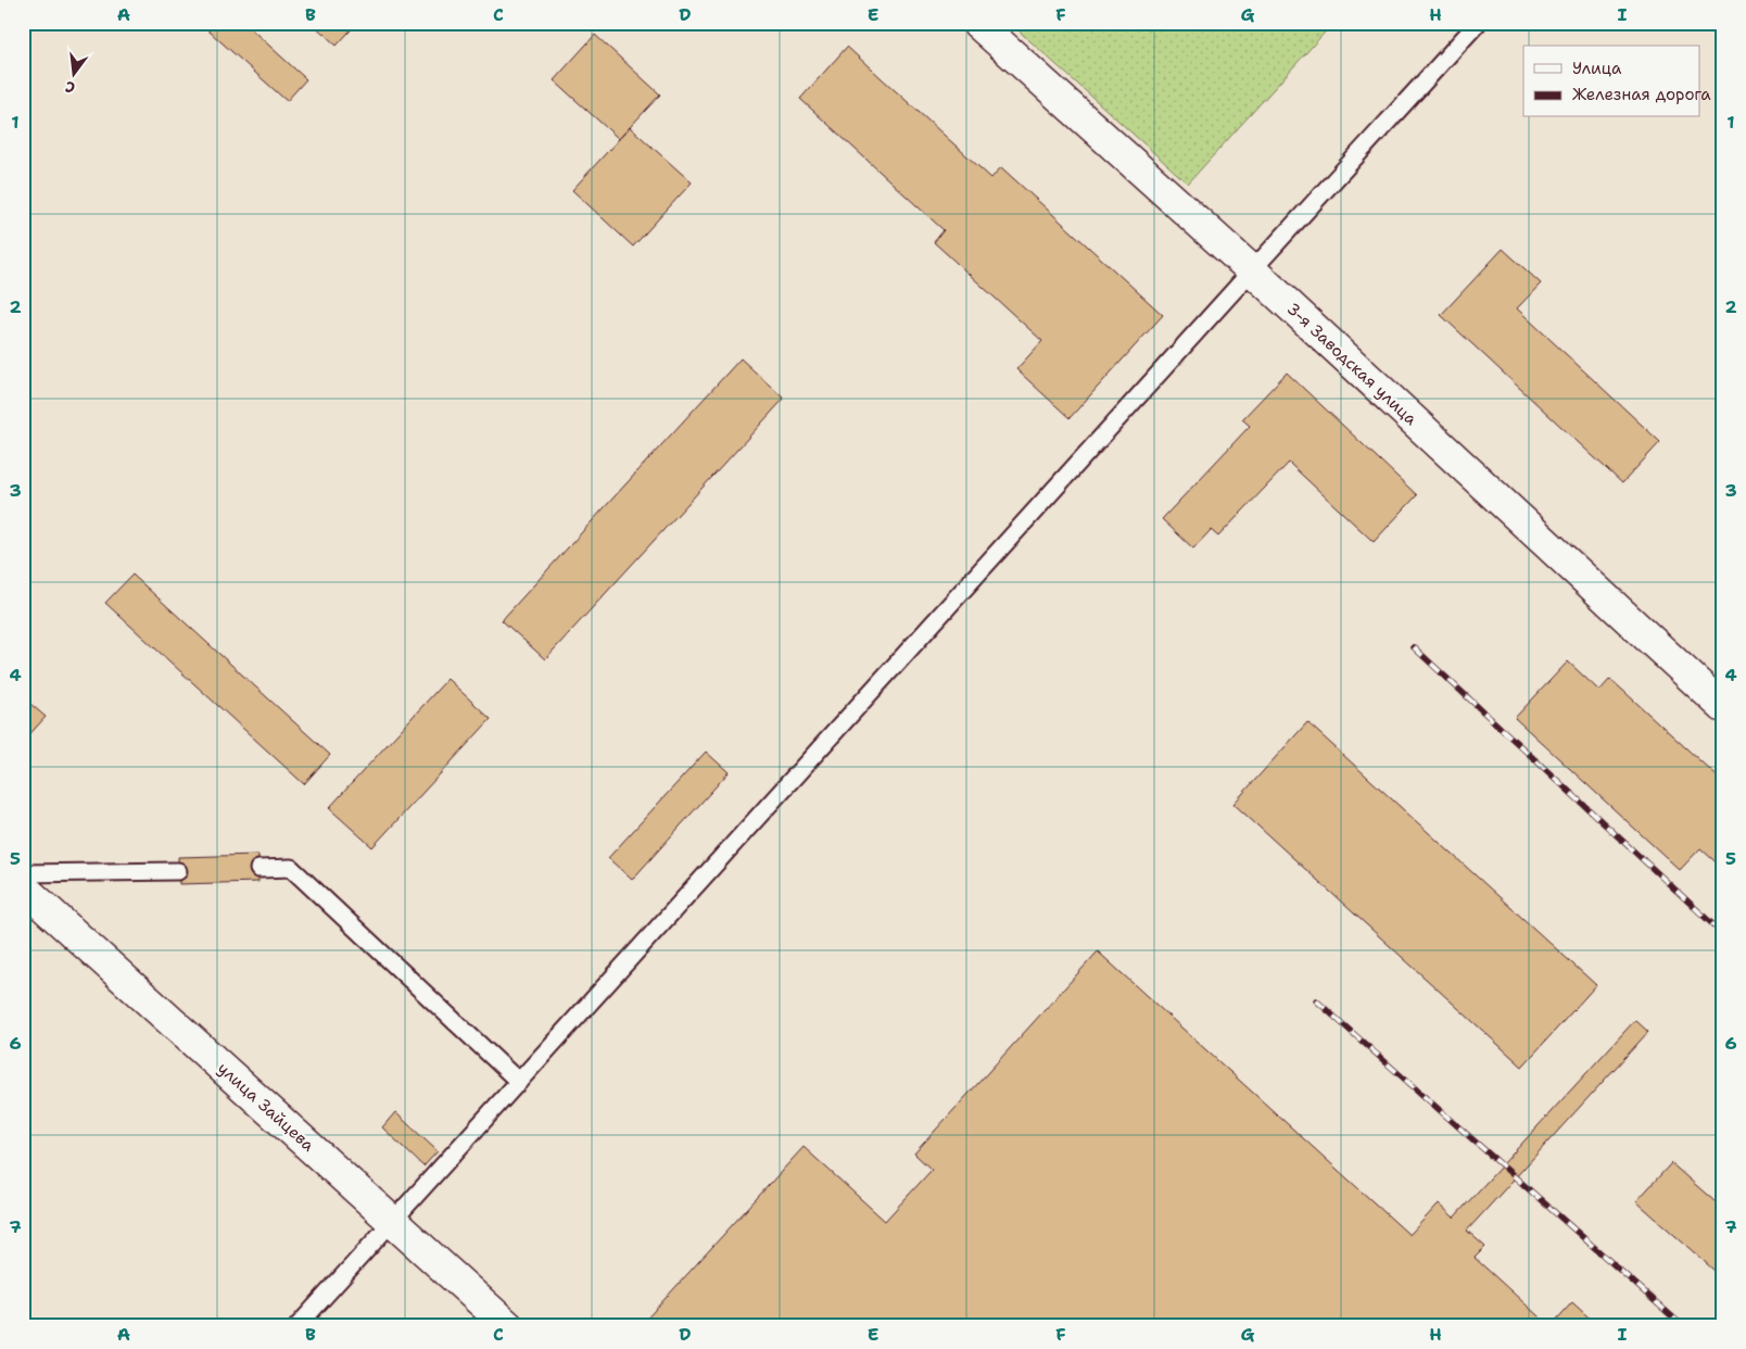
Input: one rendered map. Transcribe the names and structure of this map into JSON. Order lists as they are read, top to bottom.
{
  "streets": {
    "street": ["3-я Заводская улица", "улица Зайцева"]
  },
  "legend": ["Улица", "Железная дорога"],
  "north": "bottom",
  "grid": {
    "columns": [
      "A",
      "B",
      "C",
      "D",
      "E",
      "F",
      "G",
      "H",
      "I"
    ],
    "rows": [
      "1",
      "2",
      "3",
      "4",
      "5",
      "6",
      "7"
    ]
  }
}
